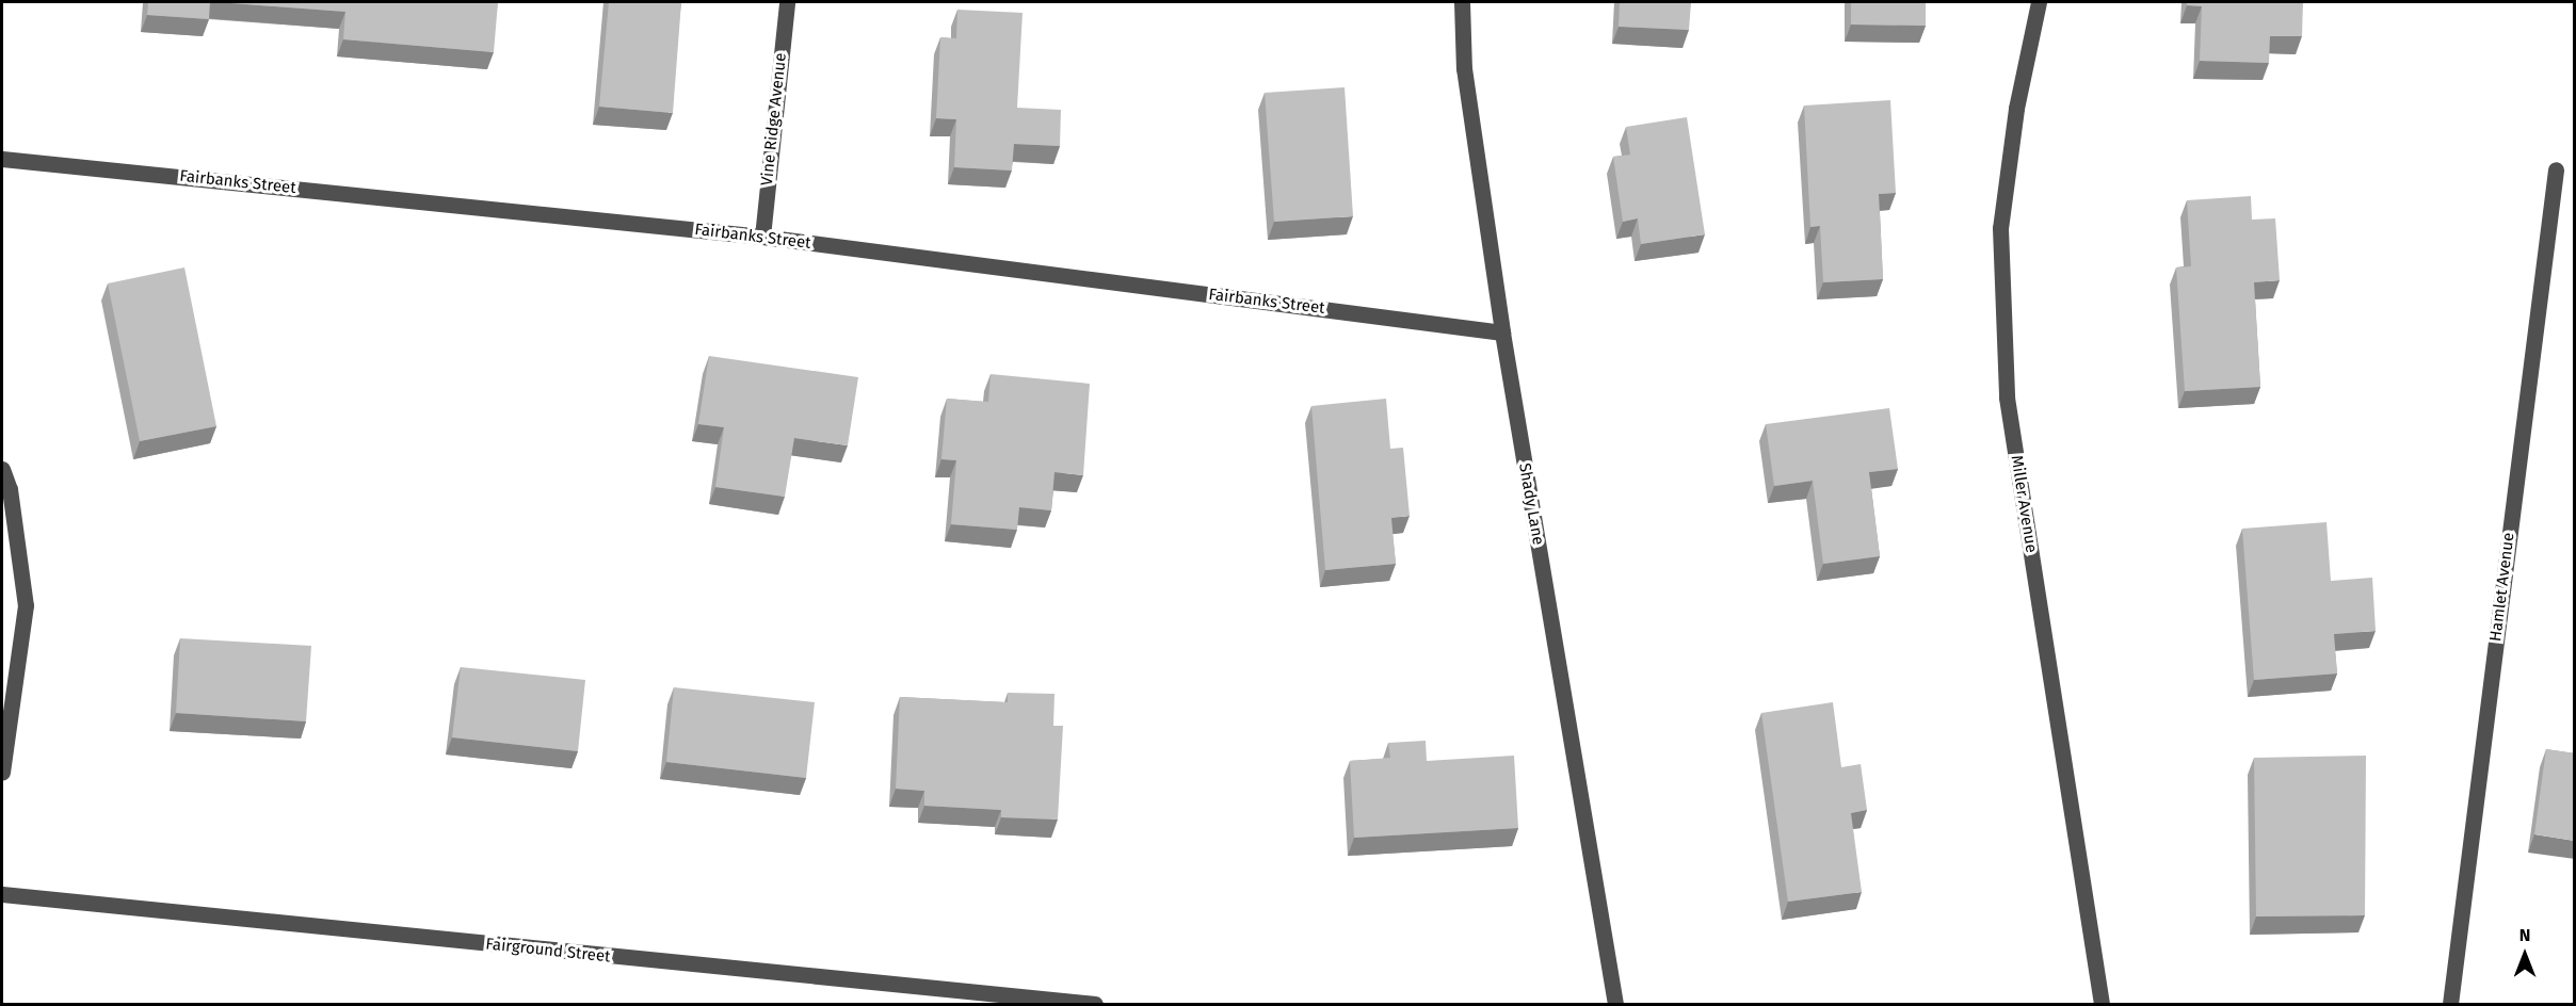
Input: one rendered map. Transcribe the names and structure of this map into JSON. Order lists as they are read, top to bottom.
{
  "streets": {
    "street": [
      "Vine Ridge Avenue",
      "Fairbanks Street",
      "Shady Lane",
      "Miller Avenue",
      "Hamlet Avenue",
      "Fairground Street"
    ]
  },
  "crossings": [
    ["Vine Ridge Avenue", "Fairbanks Street"],
    ["Fairbanks Street", "Shady Lane"]
  ],
  "north": "top"
}
